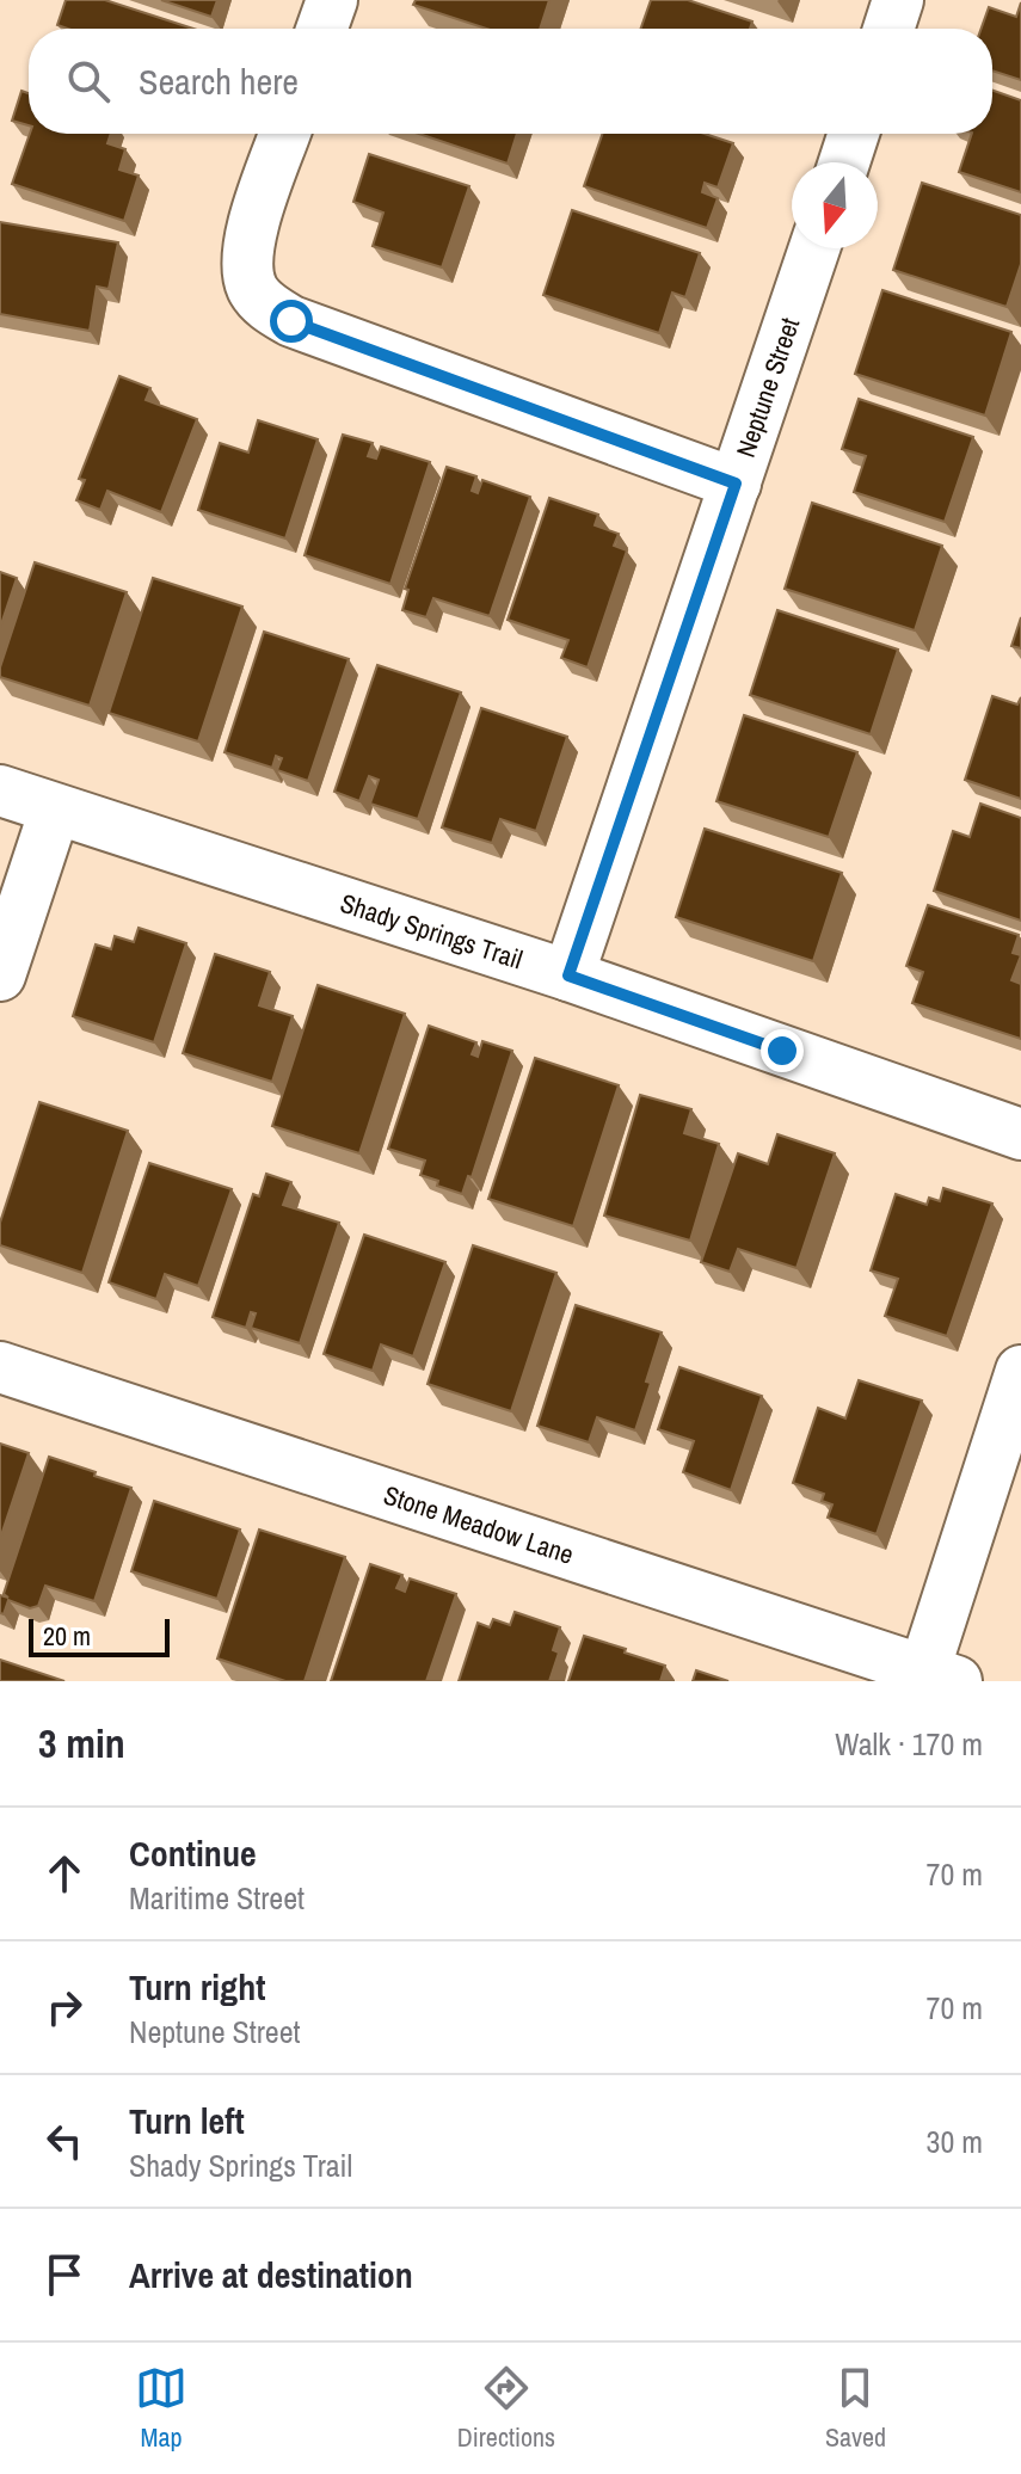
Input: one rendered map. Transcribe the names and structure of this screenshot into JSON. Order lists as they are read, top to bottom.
{
  "streets": {
    "street": ["Neptune Street", "Shady Springs Trail", "Stone Meadow Lane"]
  },
  "crossings": [
    ["Neptune Street", "Shady Springs Trail"]
  ],
  "scale_bar": "20 m",
  "north": "bottom",
  "page": {
    "search": "Search here",
    "scale": "20 m",
    "heading": ["3 min", "Walk · 170 m"],
    "list": [
      ["Continue", "Maritime Street", "70 m"],
      ["Turn right", "Neptune Street", "70 m"],
      ["Turn left", "Shady Springs Trail", "30 m"],
      "Arrive at destination"
    ],
    "nav": ["Map", "Directions", "Saved"]
  }
}
